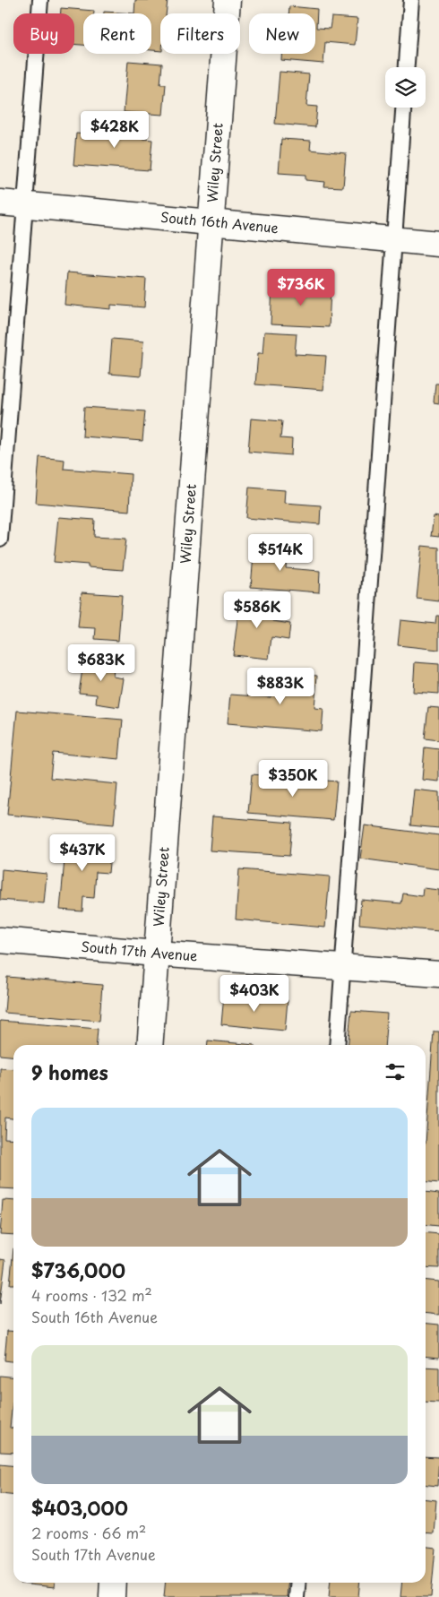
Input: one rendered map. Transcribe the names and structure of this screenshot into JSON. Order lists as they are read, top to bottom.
{
  "streets": {
    "street": ["Wiley Street", "South 16th Avenue", "South 17th Avenue"]
  },
  "crossings": [
    ["Wiley Street", "South 16th Avenue"],
    ["Wiley Street", "South 17th Avenue"]
  ],
  "page": {
    "chip": [
      "Buy",
      "Rent",
      "Filters",
      "New"
    ],
    "price": [
      "$428K",
      "$736K",
      "$514K",
      "$586K",
      "$683K",
      "$883K",
      "$350K",
      "$437K",
      "$403K"
    ],
    "heading": "9 homes",
    "list": [
      {
        "name": "$736,000",
        "note": "4 rooms · 132 m² · South 16th Avenue"
      },
      {
        "name": "$403,000",
        "note": "2 rooms · 66 m² · South 17th Avenue"
      }
    ]
  }
}
